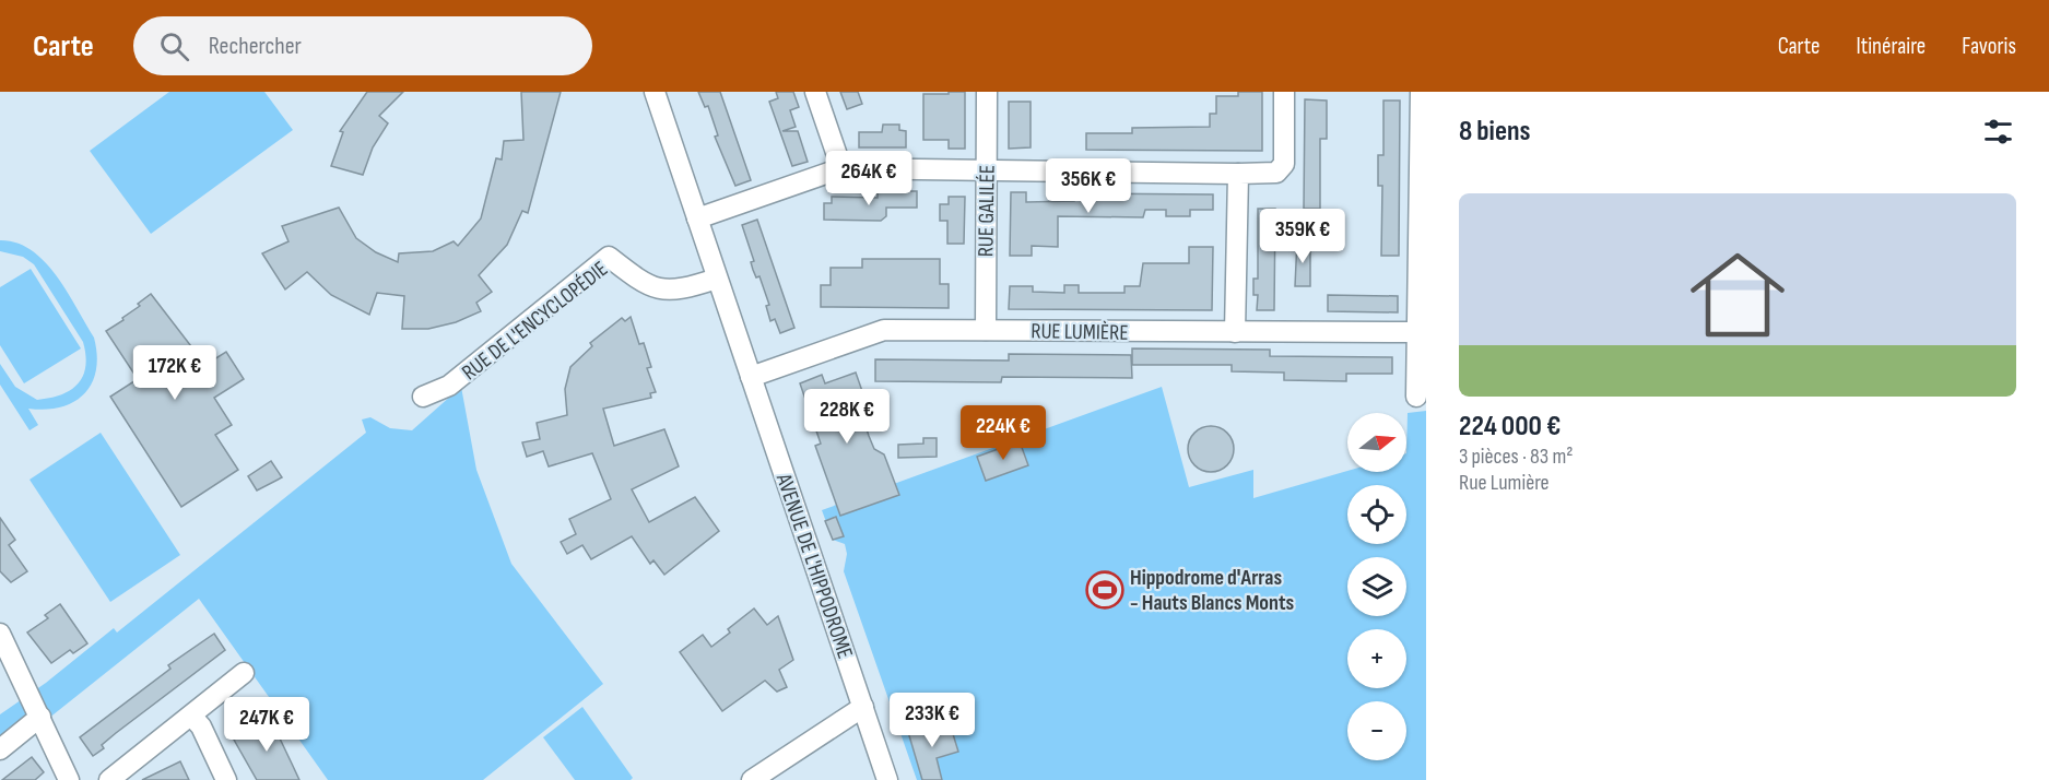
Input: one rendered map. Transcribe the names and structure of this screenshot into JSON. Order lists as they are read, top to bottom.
{
  "streets": {
    "street": [
      "RUE GALILÉE",
      "RUE DE L'ENCYCLOPÉDIE",
      "RUE LUMIÈRE",
      "AVENUE DE L'HIPPODROME"
    ]
  },
  "crossings": [
    ["RUE GALILÉE", "RUE LUMIÈRE"],
    ["RUE DE L'ENCYCLOPÉDIE", "AVENUE DE L'HIPPODROME"],
    ["RUE LUMIÈRE", "AVENUE DE L'HIPPODROME"]
  ],
  "places": {
    "sports": ["Hippodrome d'Arras - Hauts Blancs Monts"]
  },
  "north": "right",
  "page": {
    "header": "Carte",
    "search": "Rechercher",
    "nav": ["Carte", "Itinéraire", "Favoris"],
    "heading": "8 biens",
    "price": [
      "264K €",
      "356K €",
      "359K €",
      "172K €",
      "228K €",
      "224K €",
      "233K €",
      "247K €"
    ],
    "list": [
      {
        "name": "224 000 €",
        "note": "3 pièces · 83 m² · Rue Lumière"
      }
    ],
    "map_buttons": ["+", "−"]
  }
}
